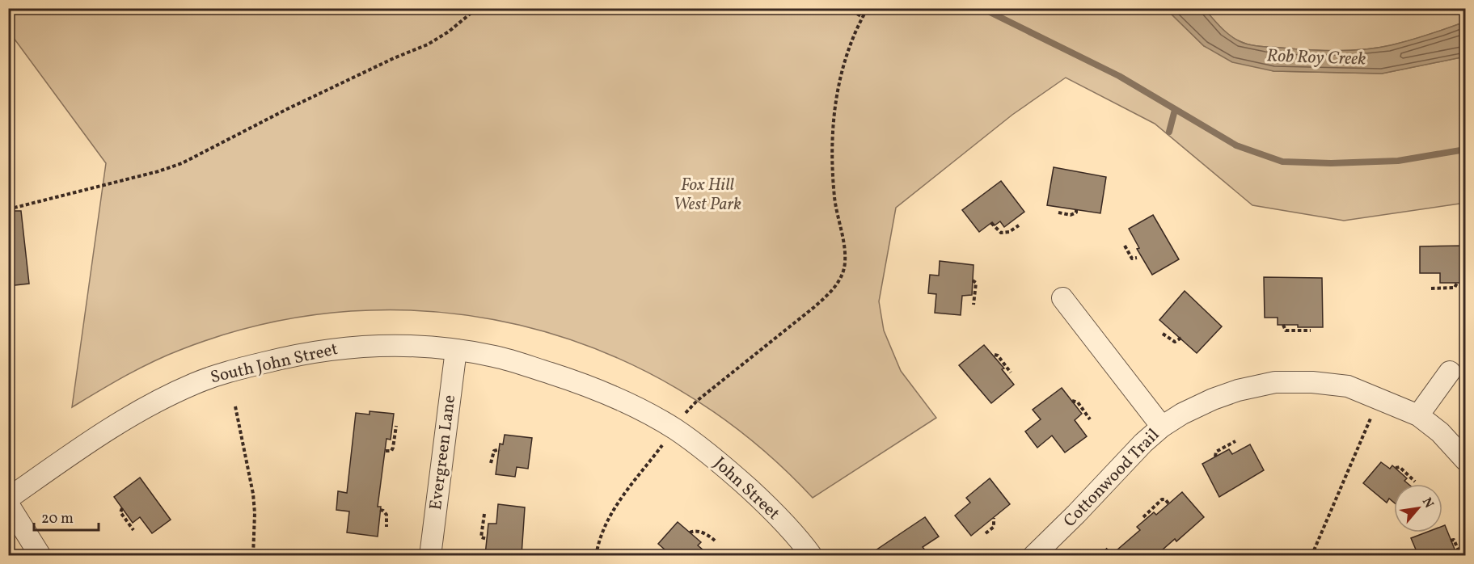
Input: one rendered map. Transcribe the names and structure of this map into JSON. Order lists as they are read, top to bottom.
{
  "streets": {
    "street": [
      "South John Street",
      "Evergreen Lane",
      "Cottonwood Trail",
      "John Street"
    ]
  },
  "crossings": [
    ["South John Street", "Evergreen Lane"],
    ["South John Street", "John Street"]
  ],
  "water": ["Rob Roy Creek"],
  "parks": ["Fox Hill West Park"],
  "scale_bar": "20 m",
  "north": "top right"
}
